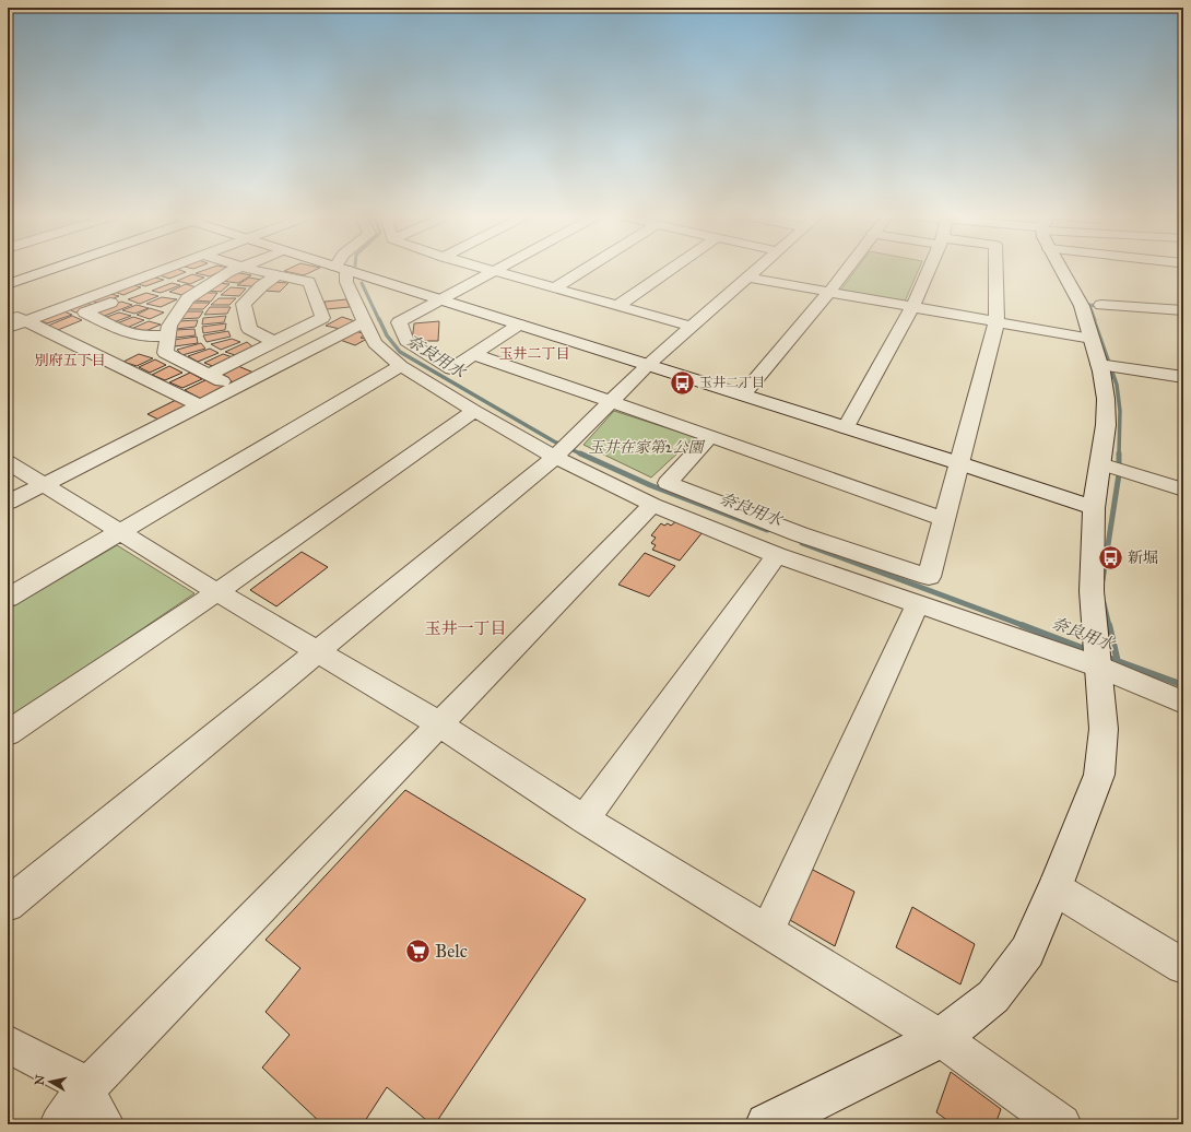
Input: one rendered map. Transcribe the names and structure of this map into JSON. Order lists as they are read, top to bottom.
{
  "districts": ["玉井二丁目", "別府五丁目", "玉井一丁目"],
  "water": ["奈良用水"],
  "parks": ["玉井在家第2公園"],
  "places": {
    "bus stop": ["玉井二丁目", "新堀"],
    "supermarket": ["Belc"]
  },
  "north": "left"
}
